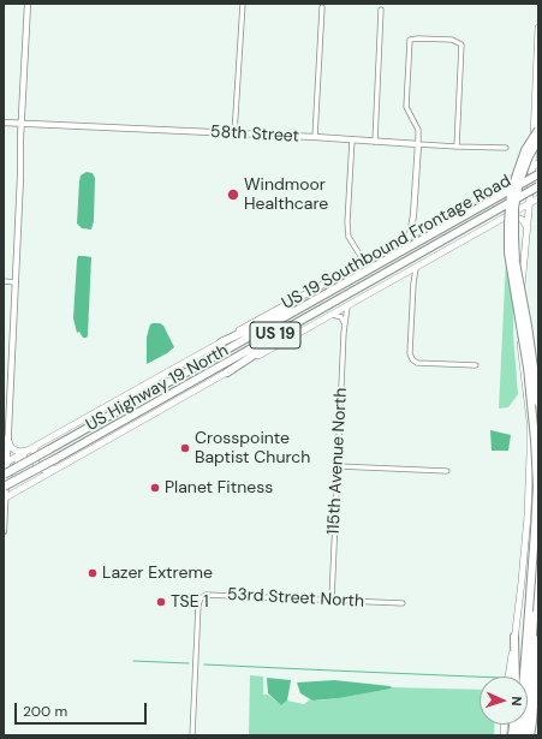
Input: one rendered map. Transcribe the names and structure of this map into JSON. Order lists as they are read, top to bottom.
{
  "streets": {
    "highway": ["US 19", "US Highway 19 North"],
    "main road": ["US 19 Southbound Frontage Road"],
    "street": ["58th Street", "115th Avenue North", "53rd Street North"]
  },
  "crossings": [
    ["115th Avenue North", "53rd Street North"]
  ],
  "places": [
    "Windmoor Healthcare",
    "Crosspointe Baptist Church",
    "Planet Fitness",
    "Lazer Extreme",
    "TSE 1"
  ],
  "scale_bar": "200 m",
  "north": "right"
}
